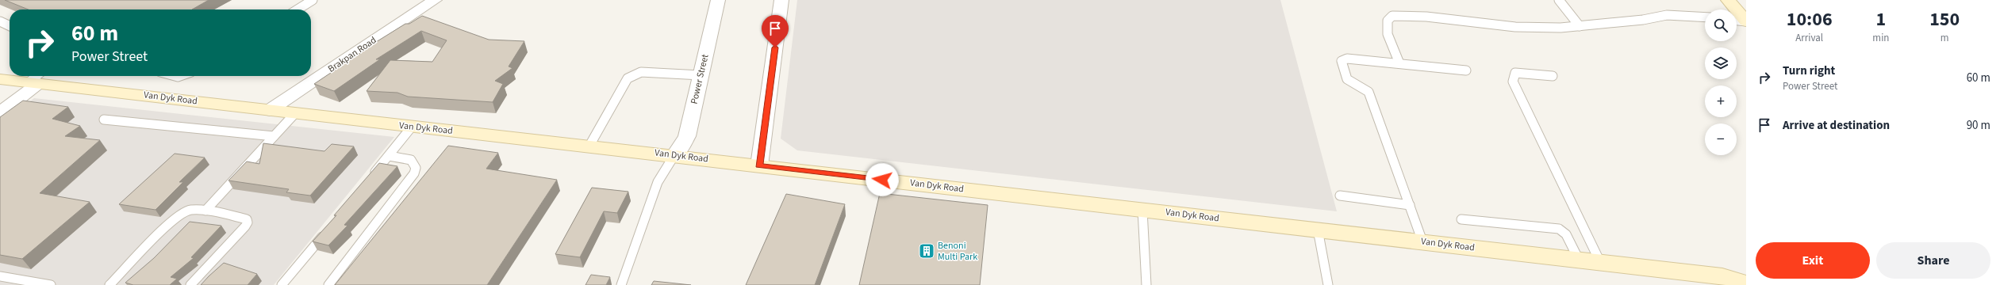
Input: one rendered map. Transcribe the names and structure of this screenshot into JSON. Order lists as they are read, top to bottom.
{
  "streets": {
    "main road": ["Van Dyk Road"],
    "street": ["Brakpan Road", "Power Street"]
  },
  "crossings": [
    ["Brakpan Road", "Van Dyk Road"],
    ["Power Street", "Van Dyk Road"]
  ],
  "places": {
    "building": ["Benoni Multi Park"]
  },
  "page": {
    "eta": [
      "10:06",
      "Arrival",
      "1",
      "min",
      "150",
      "m"
    ],
    "map_buttons": ["+", "−"],
    "turn": ["60 m", "Power Street"],
    "list": [
      {
        "name": "Turn right",
        "note": "Power Street",
        "value": "60 m"
      },
      {
        "name": "Arrive at destination",
        "value": "90 m"
      }
    ],
    "buttons": ["Exit", "Share"]
  }
}
